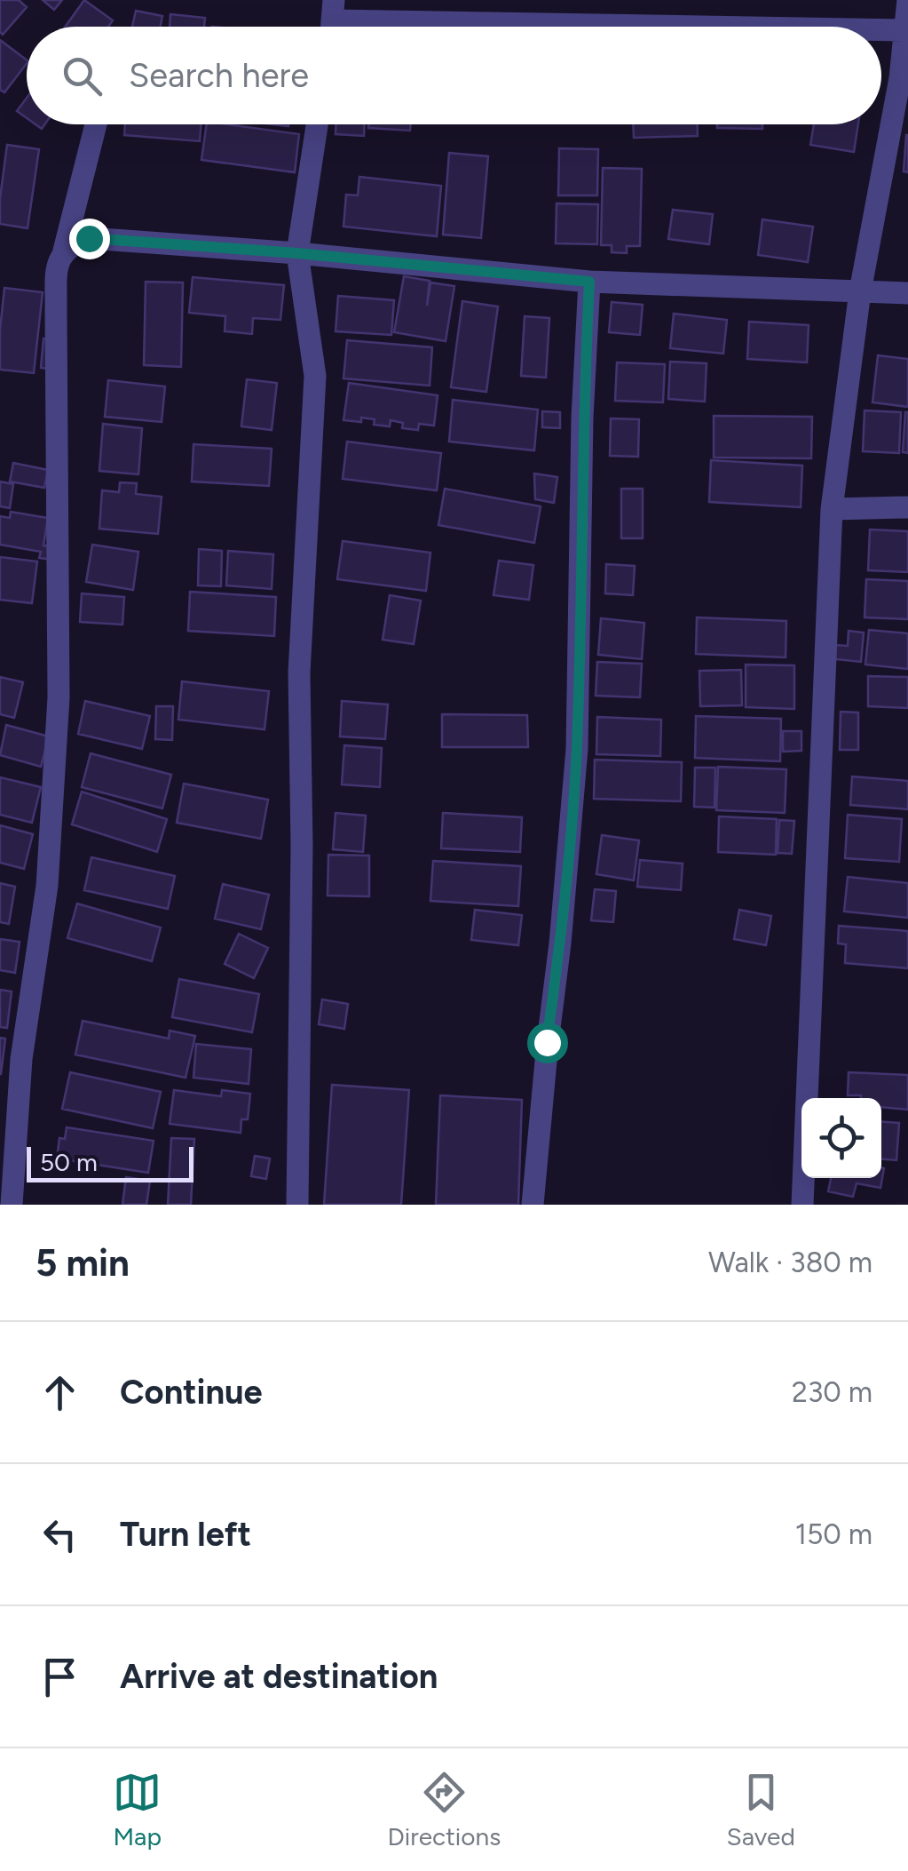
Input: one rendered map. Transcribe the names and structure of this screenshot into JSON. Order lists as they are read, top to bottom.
{
  "scale_bar": "50 m",
  "page": {
    "search": "Search here",
    "scale": "50 m",
    "heading": ["5 min", "Walk · 380 m"],
    "list": [
      ["Continue", "230 m"],
      ["Turn left", "150 m"],
      "Arrive at destination"
    ],
    "nav": ["Map", "Directions", "Saved"]
  }
}
